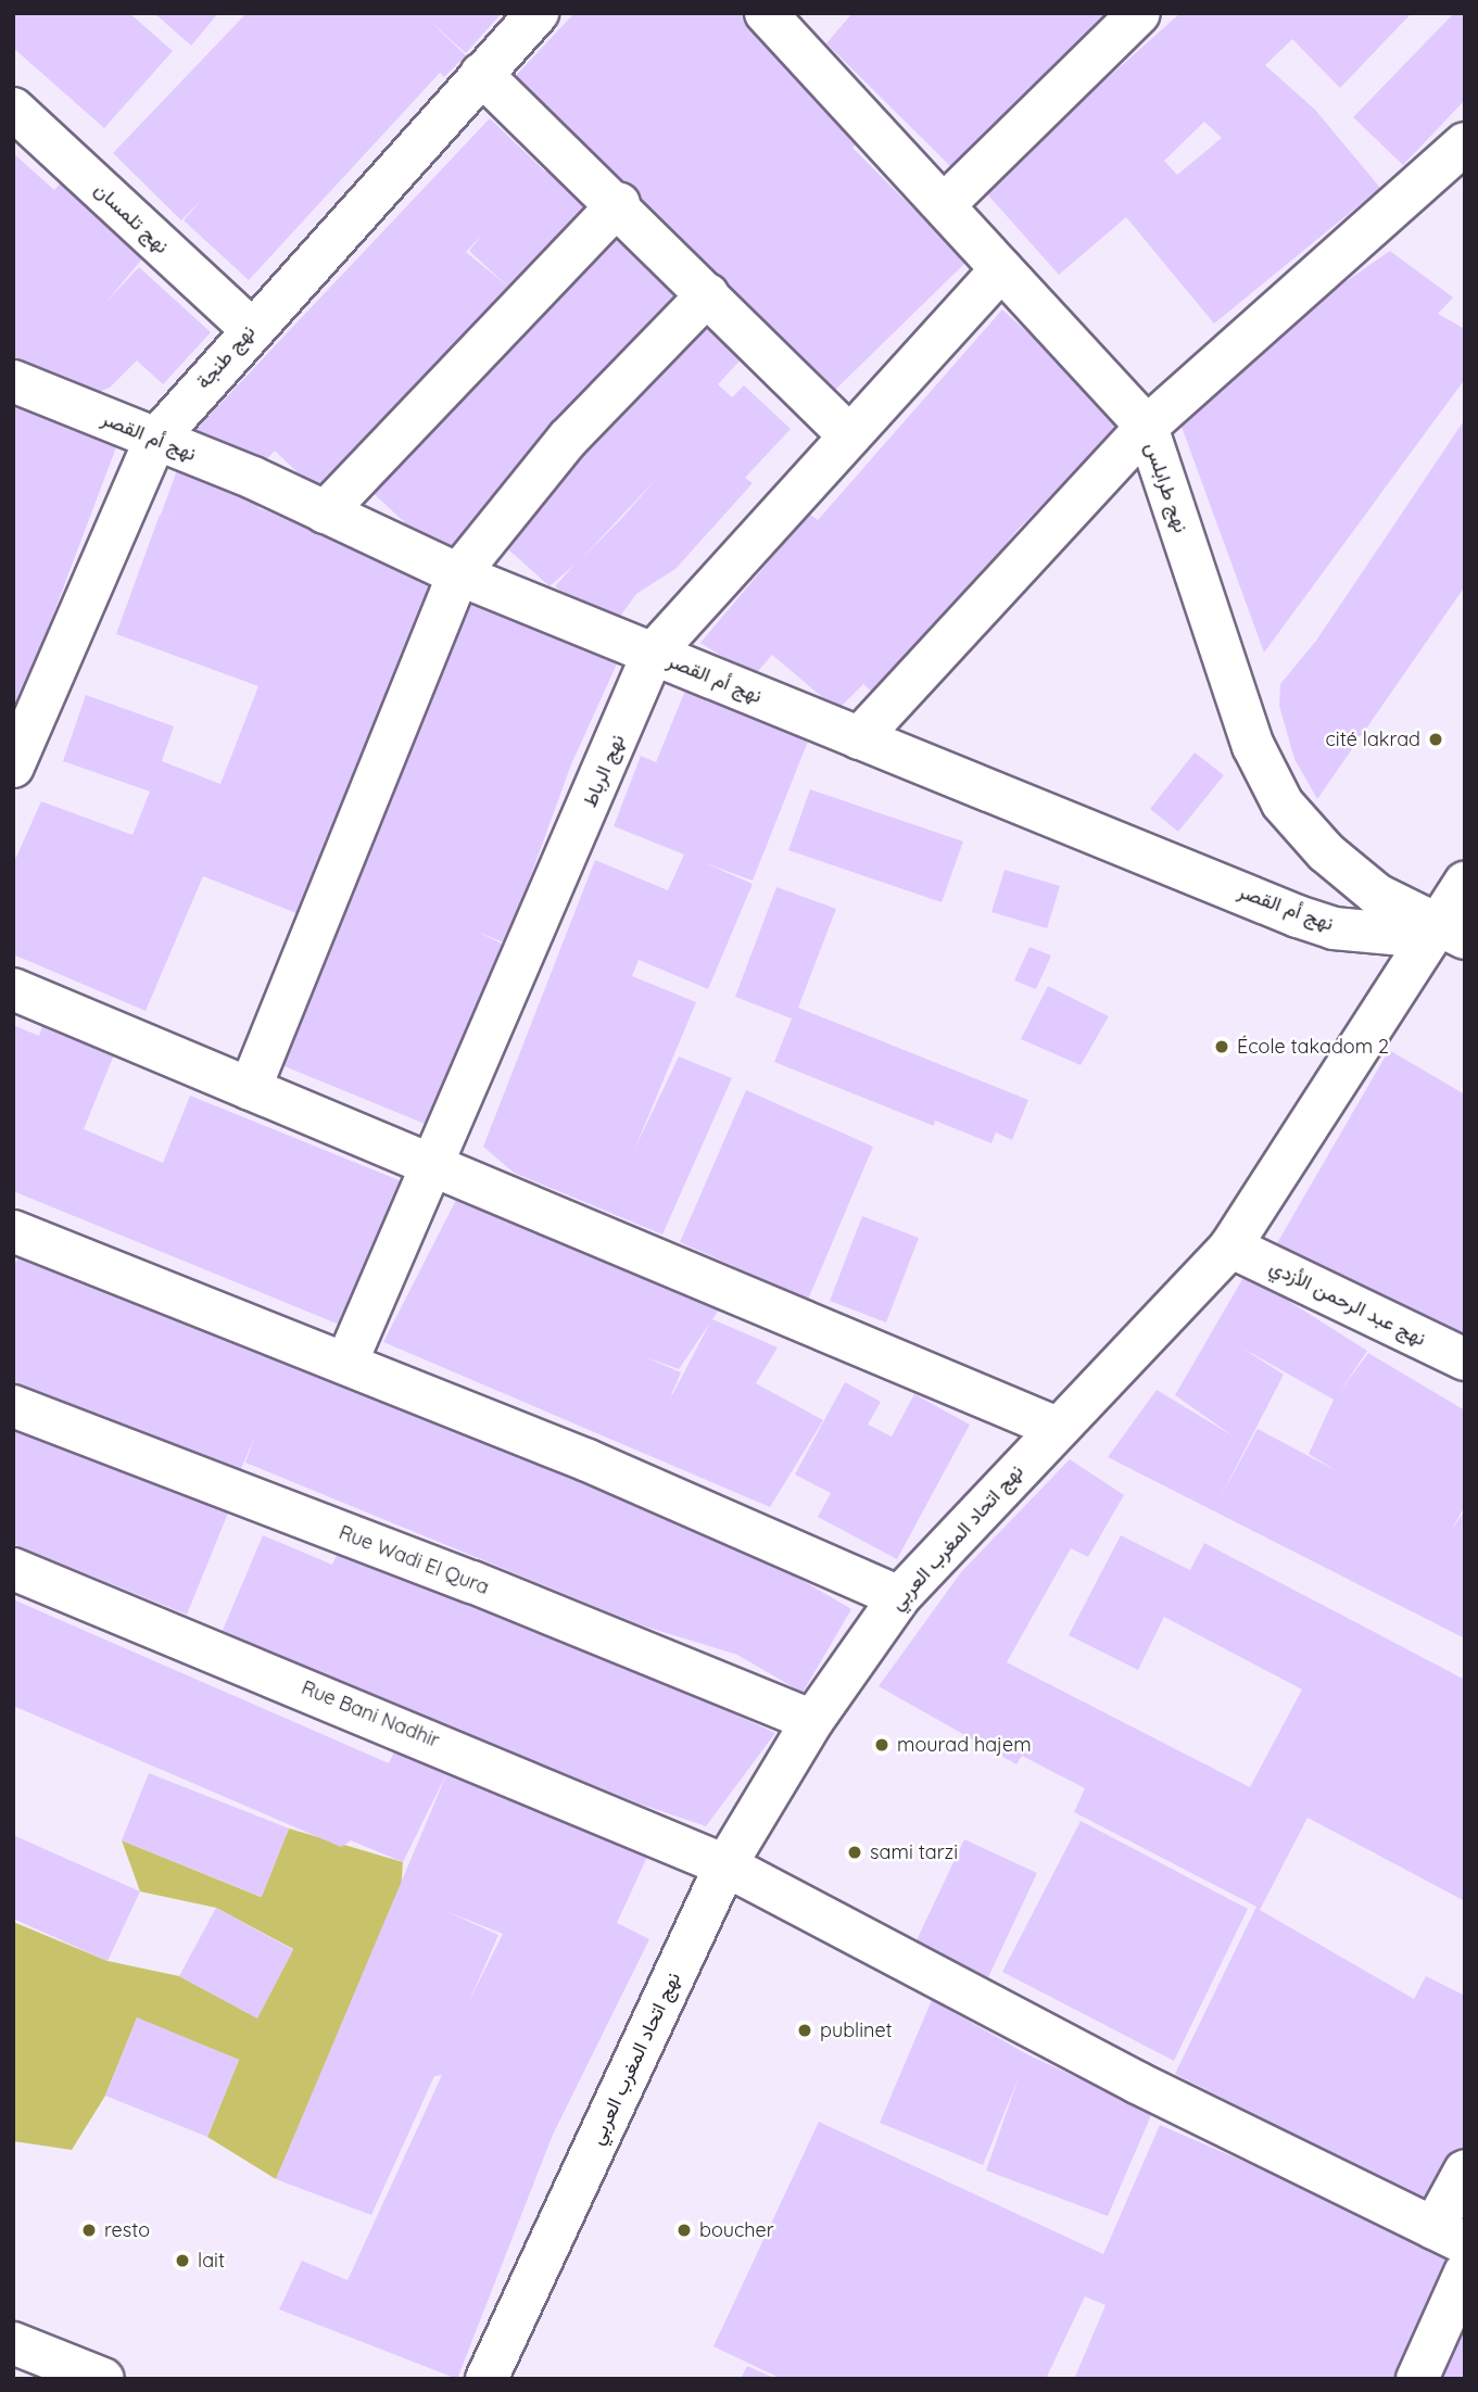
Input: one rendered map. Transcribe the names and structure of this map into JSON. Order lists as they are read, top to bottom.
{
  "streets": {
    "street": [
      "نهج تلمسان",
      "نهج طنجة",
      "نهج أم القصر",
      "نهج طرابلس",
      "نهج الرباط",
      "نهج عبد الرحمن الأزدي",
      "نهج اتحاد المغرب العربي",
      "Rue Wadi El Qura",
      "Rue Bani Nadhir"
    ]
  },
  "crossings": [
    ["نهج تلمسان", "نهج طنجة"],
    ["نهج طنجة", "نهج أم القصر"],
    ["نهج أم القصر", "نهج طرابلس"],
    ["نهج أم القصر", "نهج الرباط"],
    ["نهج أم القصر", "نهج اتحاد المغرب العربي"],
    ["نهج طرابلس", "نهج الرباط"],
    ["نهج طرابلس", "نهج اتحاد المغرب العربي"],
    ["نهج عبد الرحمن الأزدي", "نهج اتحاد المغرب العربي"],
    ["نهج اتحاد المغرب العربي", "Rue Wadi El Qura"],
    ["نهج اتحاد المغرب العربي", "Rue Bani Nadhir"]
  ],
  "places": [
    "cité lakrad",
    "École takadom 2",
    "mourad hajem",
    "sami tarzi",
    "publinet",
    "resto",
    "boucher",
    "lait"
  ]
}
